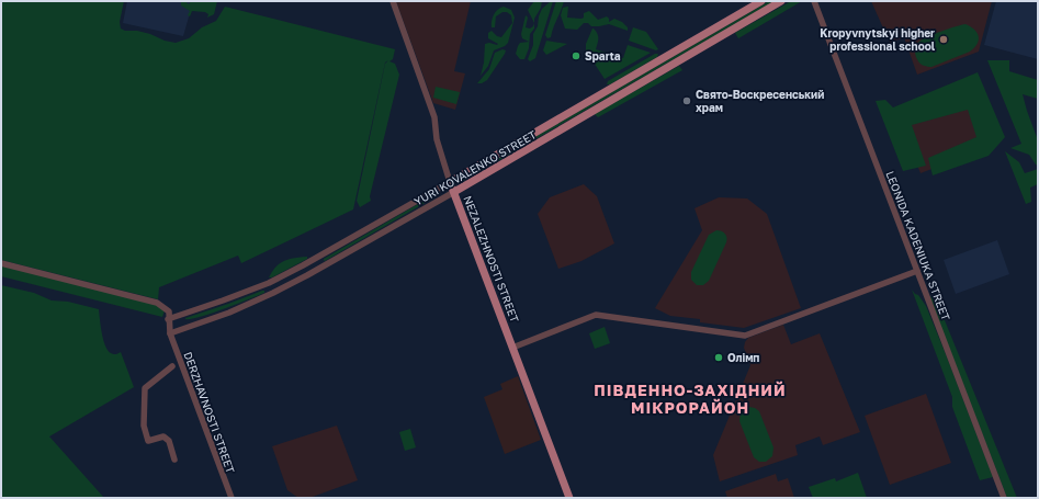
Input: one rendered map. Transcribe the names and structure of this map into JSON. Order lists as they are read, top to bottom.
{
  "streets": {
    "main road": ["YURI KOVALENKO STREET", "NEZALEZHNOSTI STREET"],
    "street": ["LEONIDA KADENIUKA STREET", "DERZHAVNOSTI STREET"]
  },
  "crossings": [
    ["YURI KOVALENKO STREET", "NEZALEZHNOSTI STREET"],
    ["YURI KOVALENKO STREET", "DERZHAVNOSTI STREET"]
  ],
  "districts": ["ПІВДЕННО-ЗАХІДНИЙ МІКРОРАЙОН"],
  "places": [
    "Kropyvnytskyi higher professional school",
    "Sparta",
    "Свято-Воскресенський храм",
    "Олімп"
  ]
}
